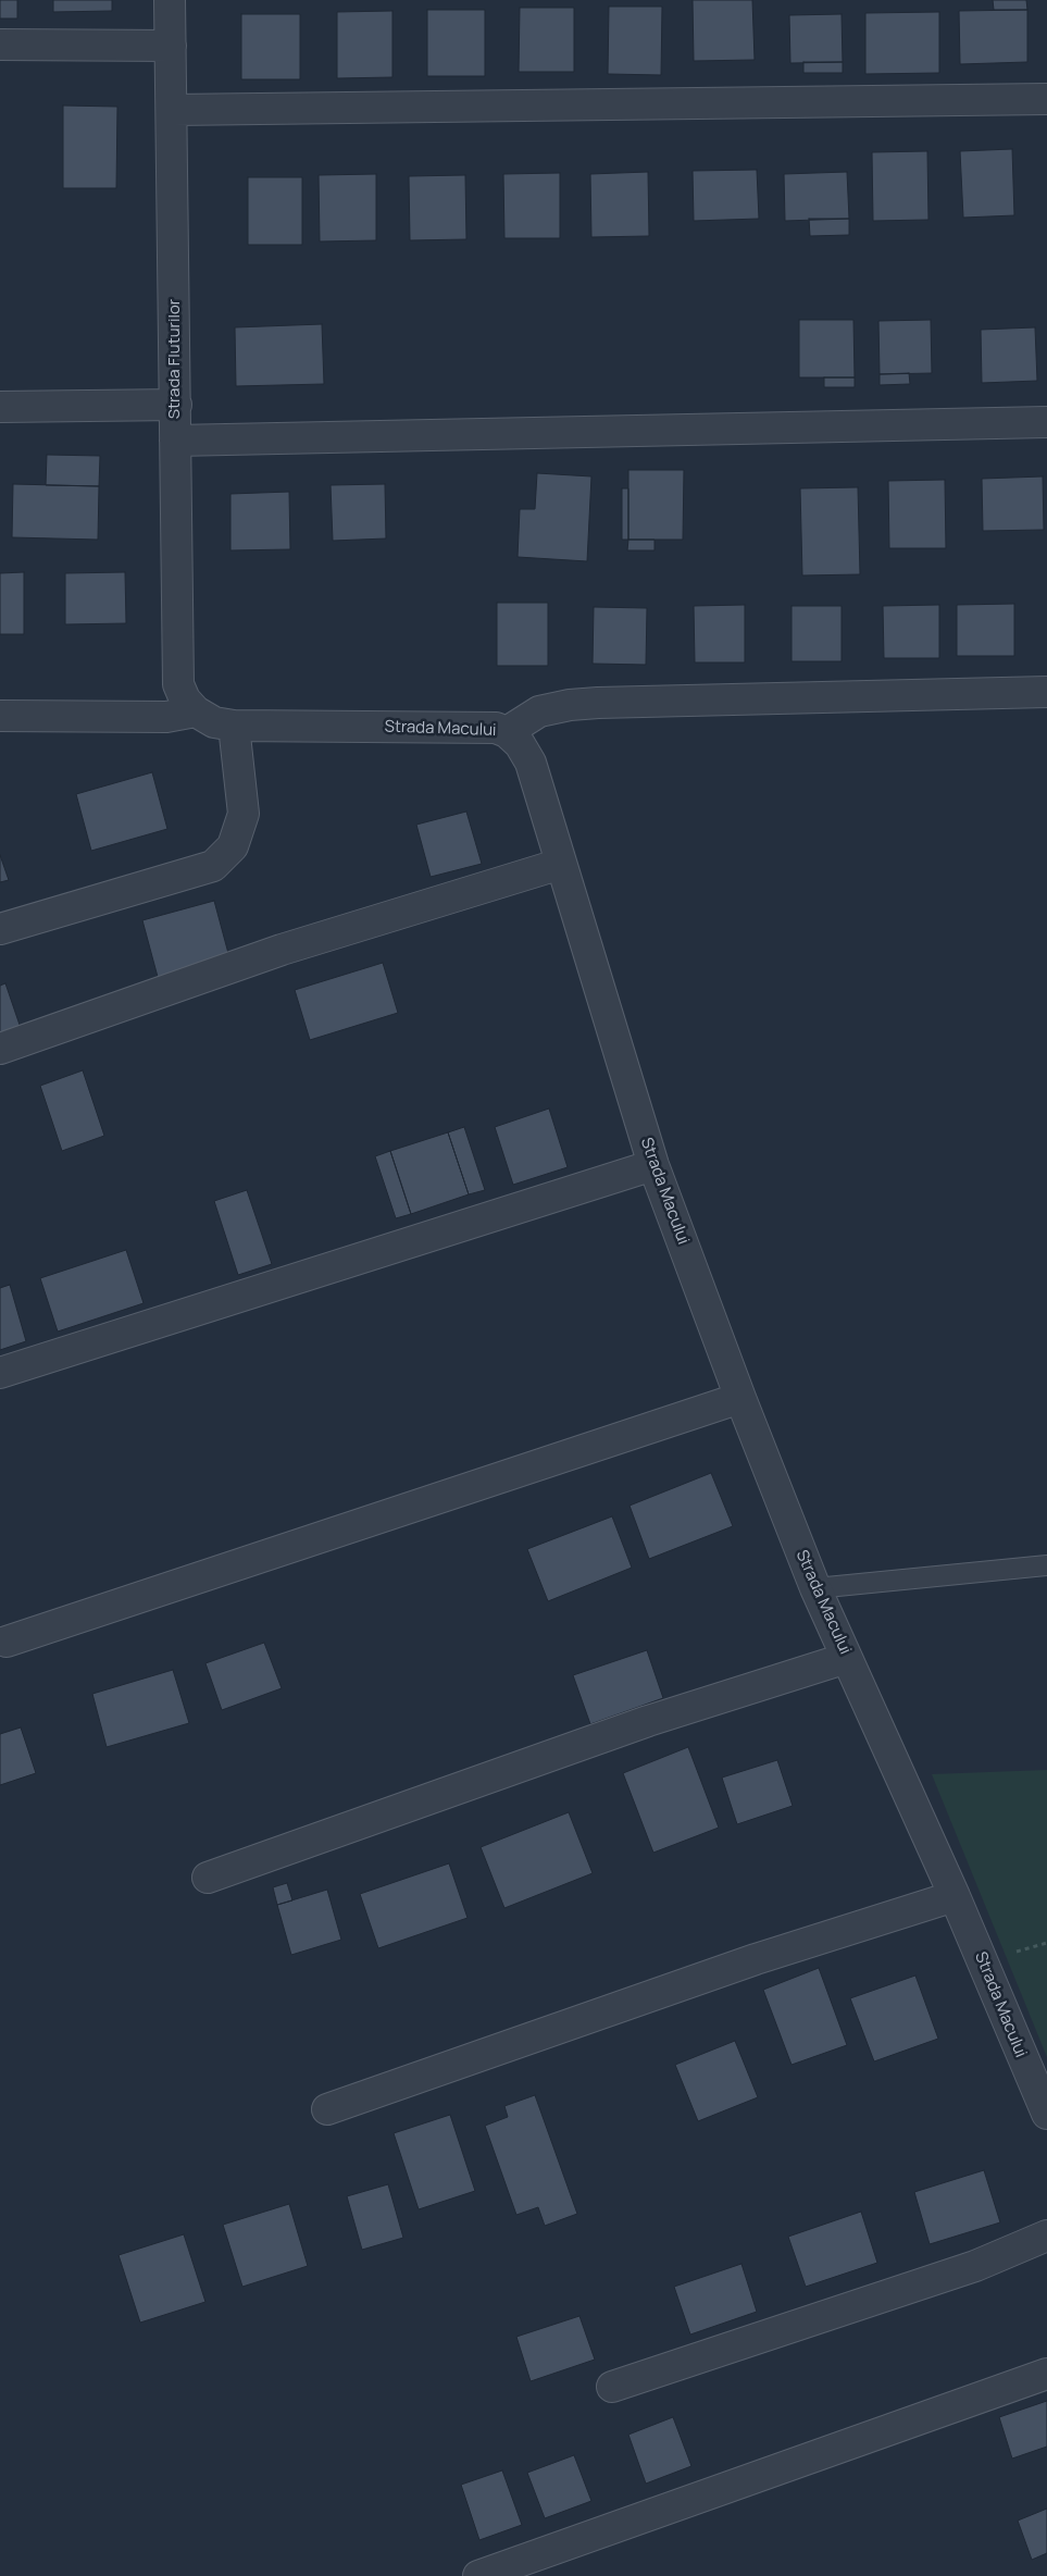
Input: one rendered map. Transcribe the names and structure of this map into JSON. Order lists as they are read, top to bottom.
{
  "streets": {
    "street": ["Strada Fluturilor", "Strada Macului"]
  },
  "crossings": [
    ["Strada Fluturilor", "Strada Macului"]
  ]
}
